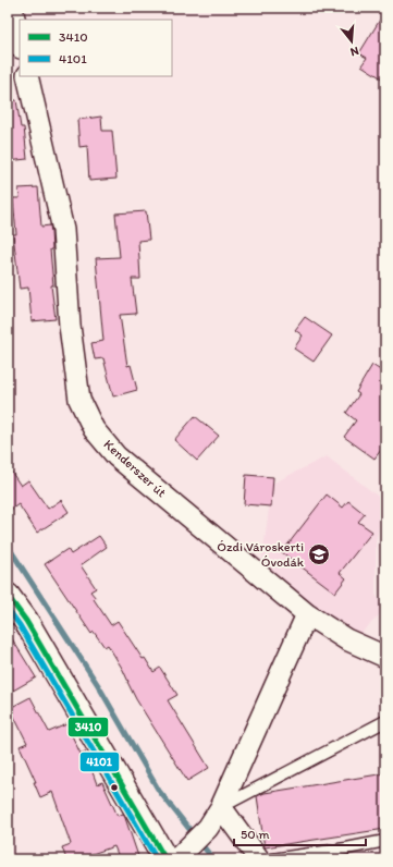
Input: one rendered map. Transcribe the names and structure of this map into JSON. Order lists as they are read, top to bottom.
{
  "streets": {
    "street": ["Kenderszer út"]
  },
  "places": {
    "school or university": ["Ózdi Városkerti Óvodák"]
  },
  "lines": ["transit line 3410", "transit line 4101"],
  "legend": ["3410", "4101"],
  "scale_bar": "50 m",
  "north": "bottom"
}
